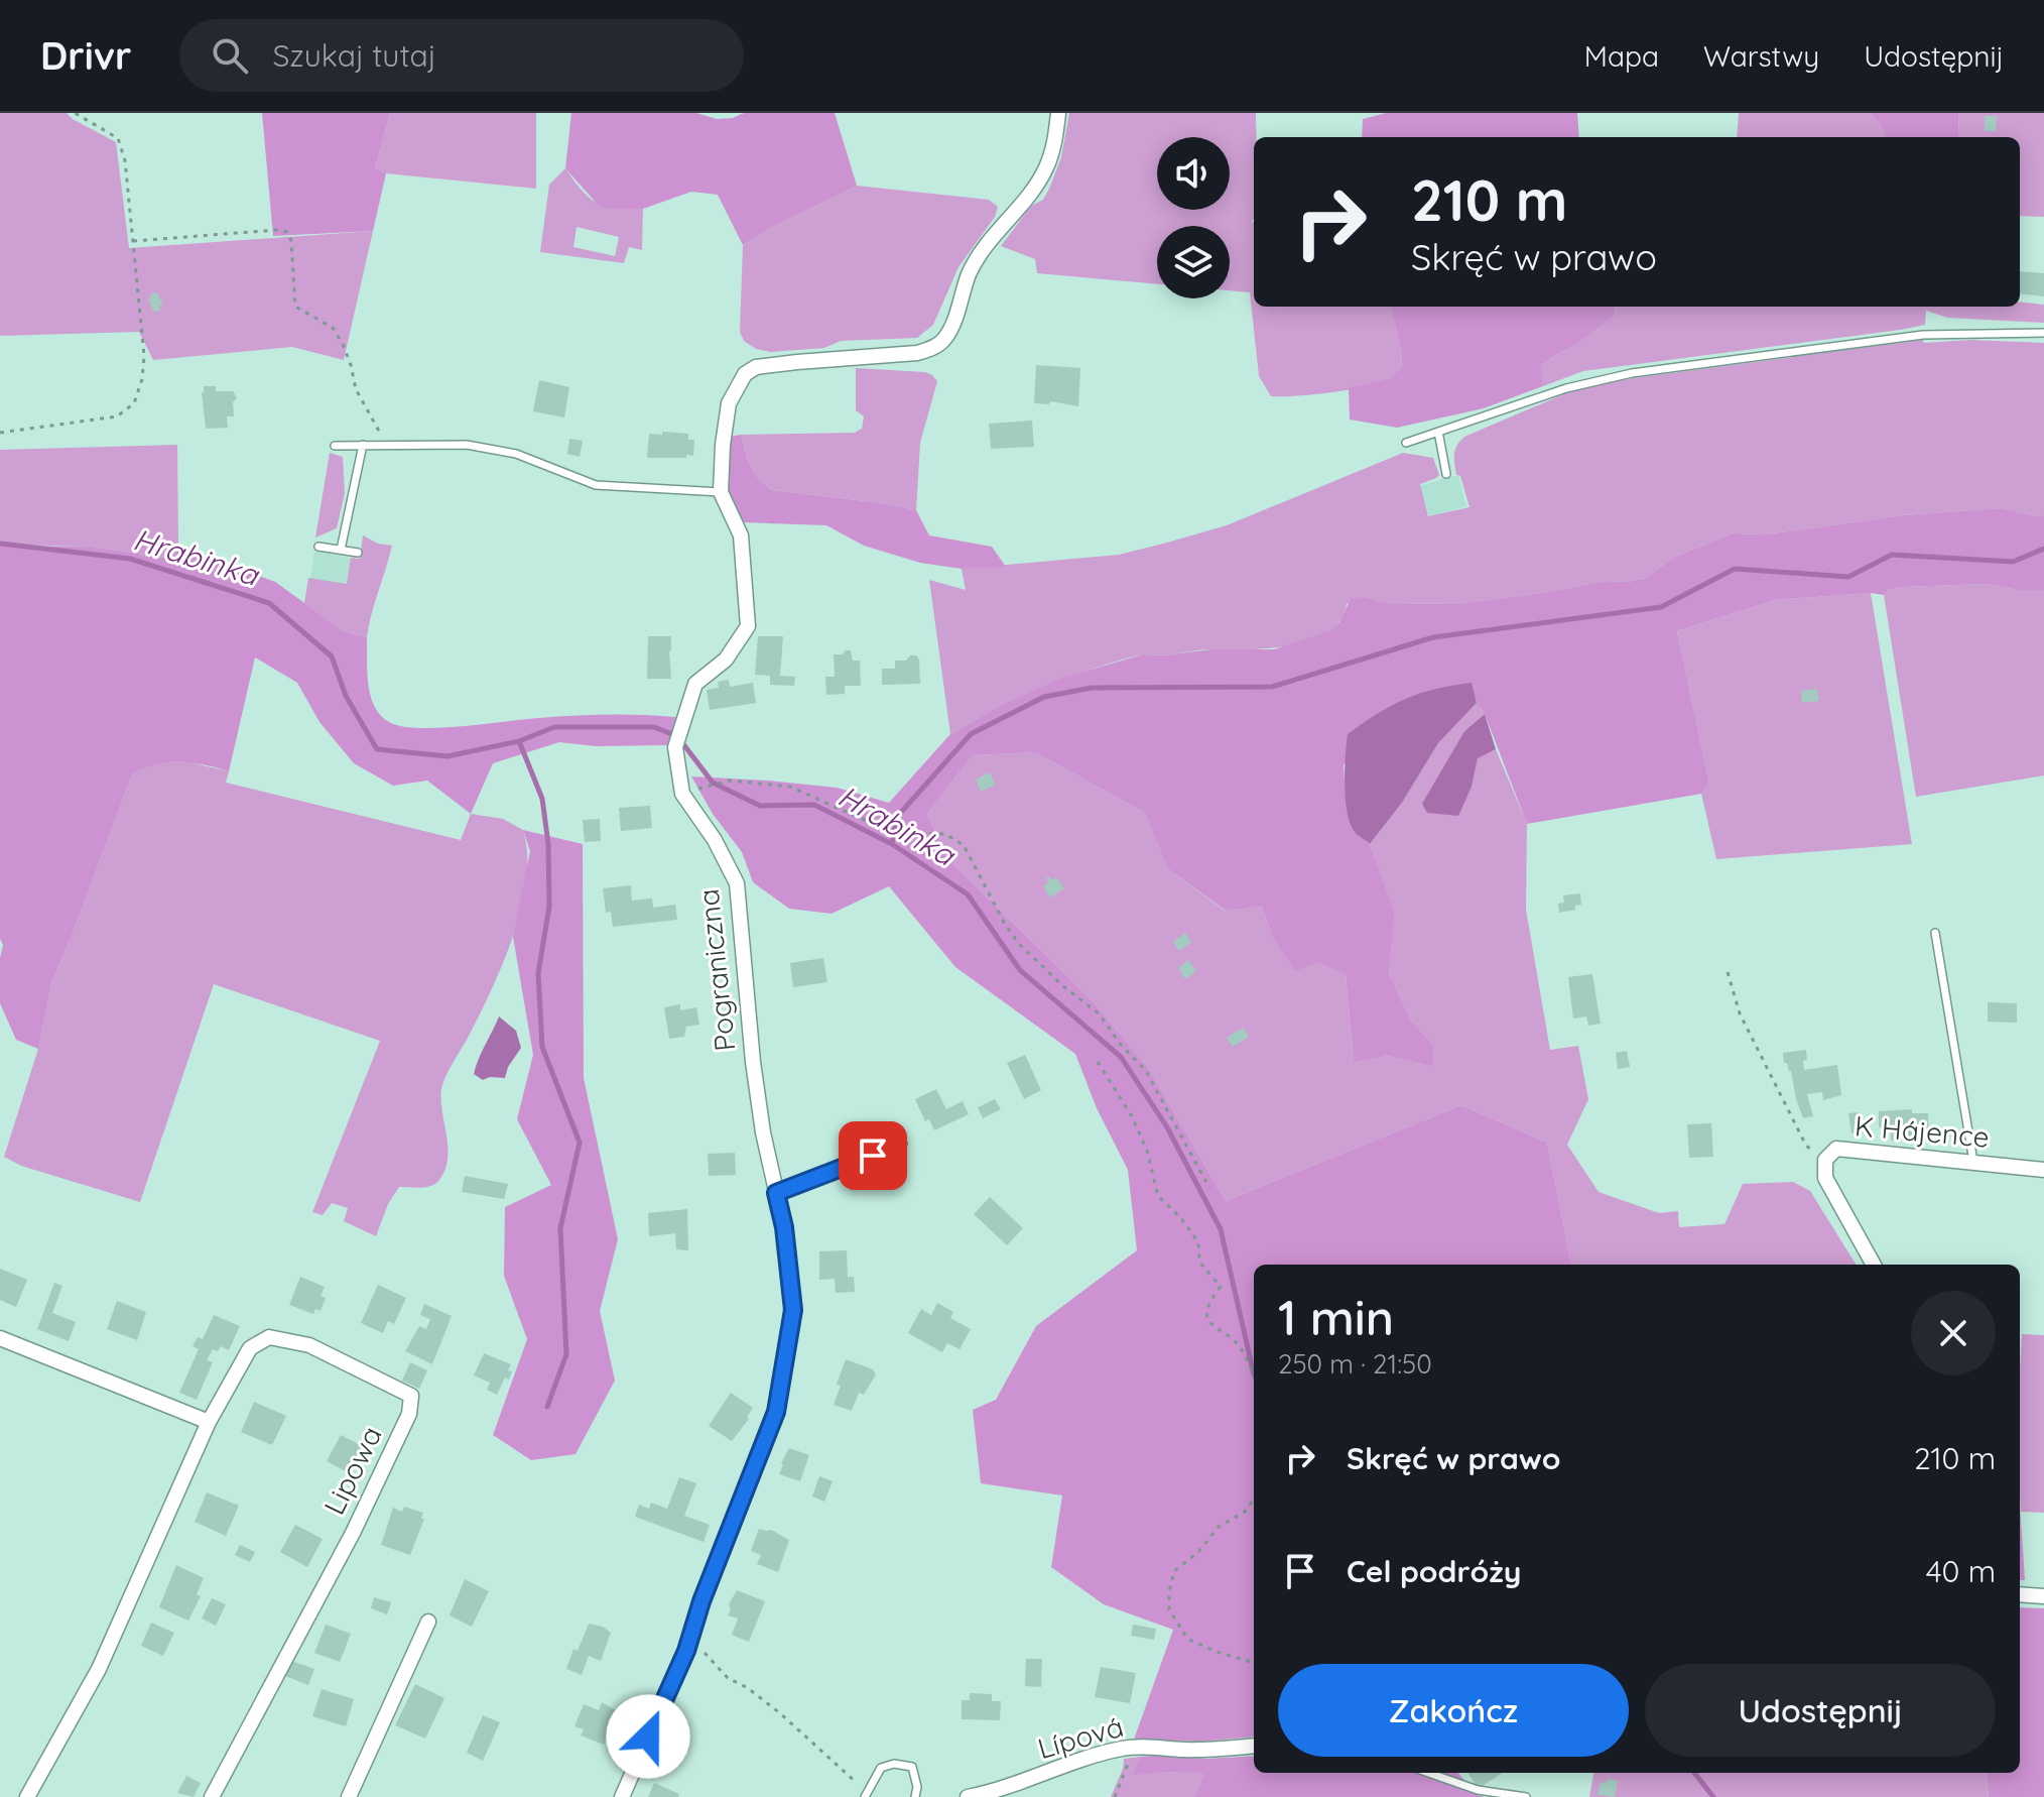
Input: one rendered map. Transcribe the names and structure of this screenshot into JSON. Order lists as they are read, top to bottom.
{
  "streets": {
    "street": [
      "Pograniczna",
      "K Hájence",
      "Lipowa",
      "Lípová"
    ]
  },
  "water": ["Hrabinka"],
  "page": {
    "header": "Drivr",
    "search": "Szukaj tutaj",
    "nav": ["Mapa", "Warstwy", "Udostępnij"],
    "turn": ["210 m", "Skręć w prawo"],
    "heading": ["1 min", "250 m · 21:50"],
    "list": [
      {
        "name": "Skręć w prawo",
        "value": "210 m"
      },
      {
        "name": "Cel podróży",
        "value": "40 m"
      }
    ],
    "buttons": ["Zakończ", "Udostępnij"]
  }
}
